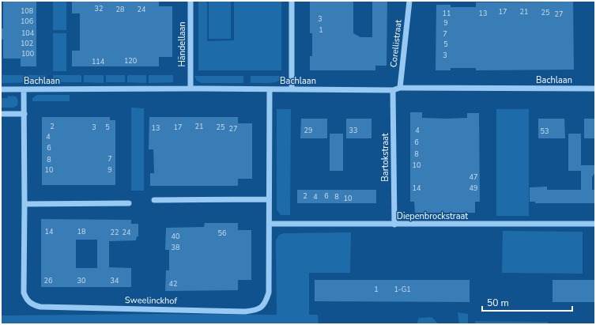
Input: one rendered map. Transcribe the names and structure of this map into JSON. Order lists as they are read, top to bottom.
{
  "streets": {
    "street": [
      "Corellistraat",
      "Händellaan",
      "Bachlaan",
      "Bartokstraat",
      "Diepenbrockstraat",
      "Sweelinckhof"
    ]
  },
  "crossings": [
    ["Corellistraat", "Bachlaan"],
    ["Händellaan", "Bachlaan"],
    ["Bachlaan", "Bartokstraat"],
    ["Bachlaan", "Sweelinckhof"],
    ["Bartokstraat", "Diepenbrockstraat"],
    ["Diepenbrockstraat", "Sweelinckhof"]
  ],
  "house_numbers": [
    "32",
    "28",
    "24",
    "108",
    "17",
    "21",
    "25",
    "11",
    "13",
    "27",
    "3",
    "106",
    "9",
    "1",
    "104",
    "7",
    "102",
    "5",
    "100",
    "3",
    "120",
    "114",
    "2",
    "21",
    "3",
    "5",
    "17",
    "25",
    "13",
    "27",
    "29",
    "33",
    "4",
    "53",
    "4",
    "6",
    "6",
    "8",
    "7",
    "8",
    "10",
    "10",
    "9",
    "47",
    "14",
    "49",
    "2",
    "6",
    "4",
    "8",
    "10",
    "14",
    "18",
    "22",
    "24",
    "56",
    "40",
    "38",
    "26",
    "30",
    "34",
    "42",
    "1",
    "1-G1"
  ],
  "scale_bar": "50 m"
}
